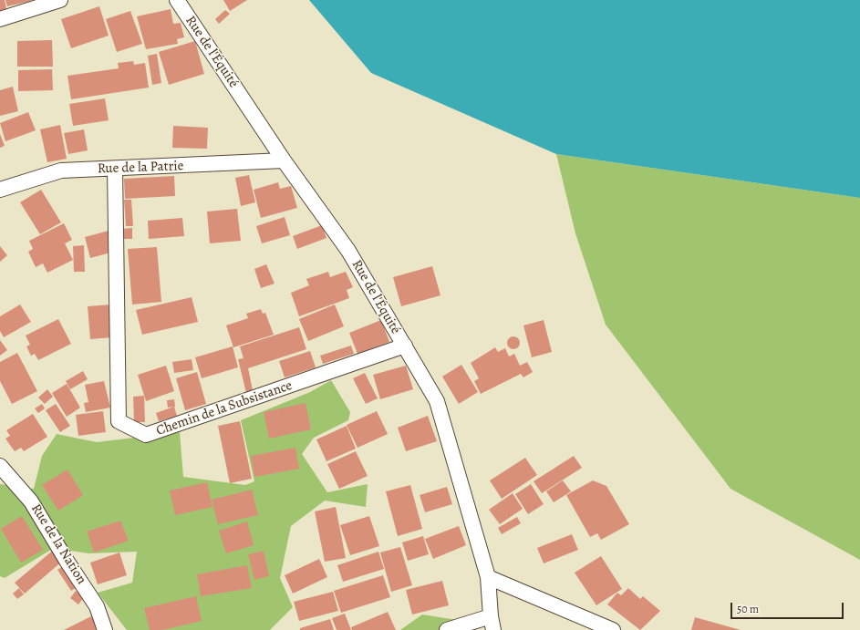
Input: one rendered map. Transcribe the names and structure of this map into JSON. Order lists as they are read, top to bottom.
{
  "streets": {
    "street": [
      "Rue de l'Équité",
      "Rue de la Patrie",
      "Chemin de la Subsistance",
      "Rue de la Nation"
    ]
  },
  "crossings": [
    ["Rue de l'Équité", "Rue de la Patrie"],
    ["Rue de l'Équité", "Chemin de la Subsistance"],
    ["Rue de la Patrie", "Chemin de la Subsistance"]
  ],
  "scale_bar": "50 m"
}
